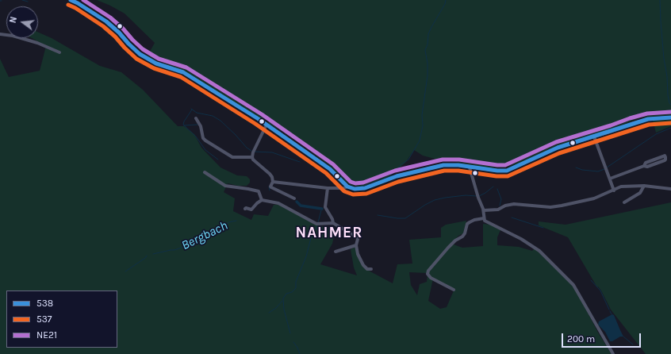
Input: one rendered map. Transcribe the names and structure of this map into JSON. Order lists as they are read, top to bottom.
{
  "districts": ["NAHMER"],
  "water": ["Bergbach"],
  "lines": ["transit line 538", "transit line NE21", "transit line 537"],
  "legend": ["538", "537", "NE21"],
  "scale_bar": "200 m",
  "north": "left"
}
